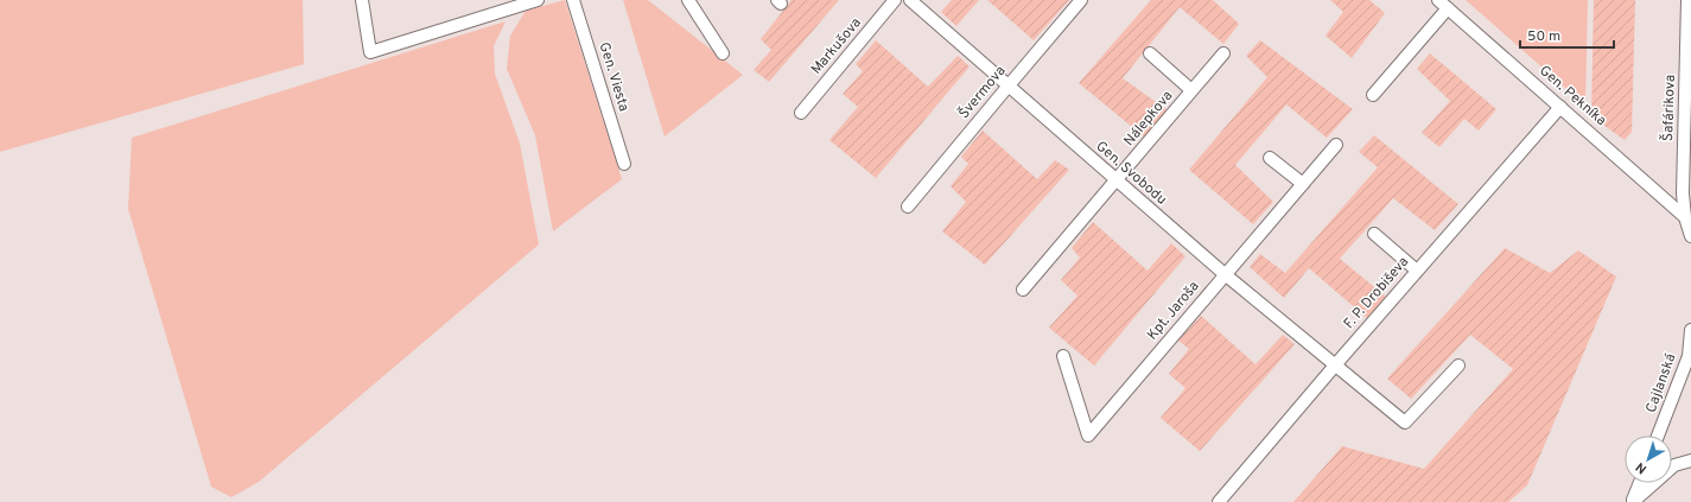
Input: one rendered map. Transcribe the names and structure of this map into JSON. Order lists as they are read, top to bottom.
{
  "streets": {
    "street": [
      "Markušova",
      "Gen. Viesta",
      "Švermova",
      "Gen. Pekníka",
      "Šafárikova",
      "Nálepkova",
      "Gen. Svobodu",
      "F. P. Drobiševa",
      "Kpt. Jaroša",
      "Cajlanská"
    ]
  },
  "crossings": [
    ["Švermova", "Gen. Svobodu"],
    ["Gen. Pekníka", "Šafárikova"],
    ["Gen. Pekníka", "F. P. Drobiševa"],
    ["Nálepkova", "Gen. Svobodu"],
    ["Gen. Svobodu", "F. P. Drobiševa"],
    ["Gen. Svobodu", "Kpt. Jaroša"]
  ],
  "scale_bar": "50 m",
  "north": "bottom left"
}
